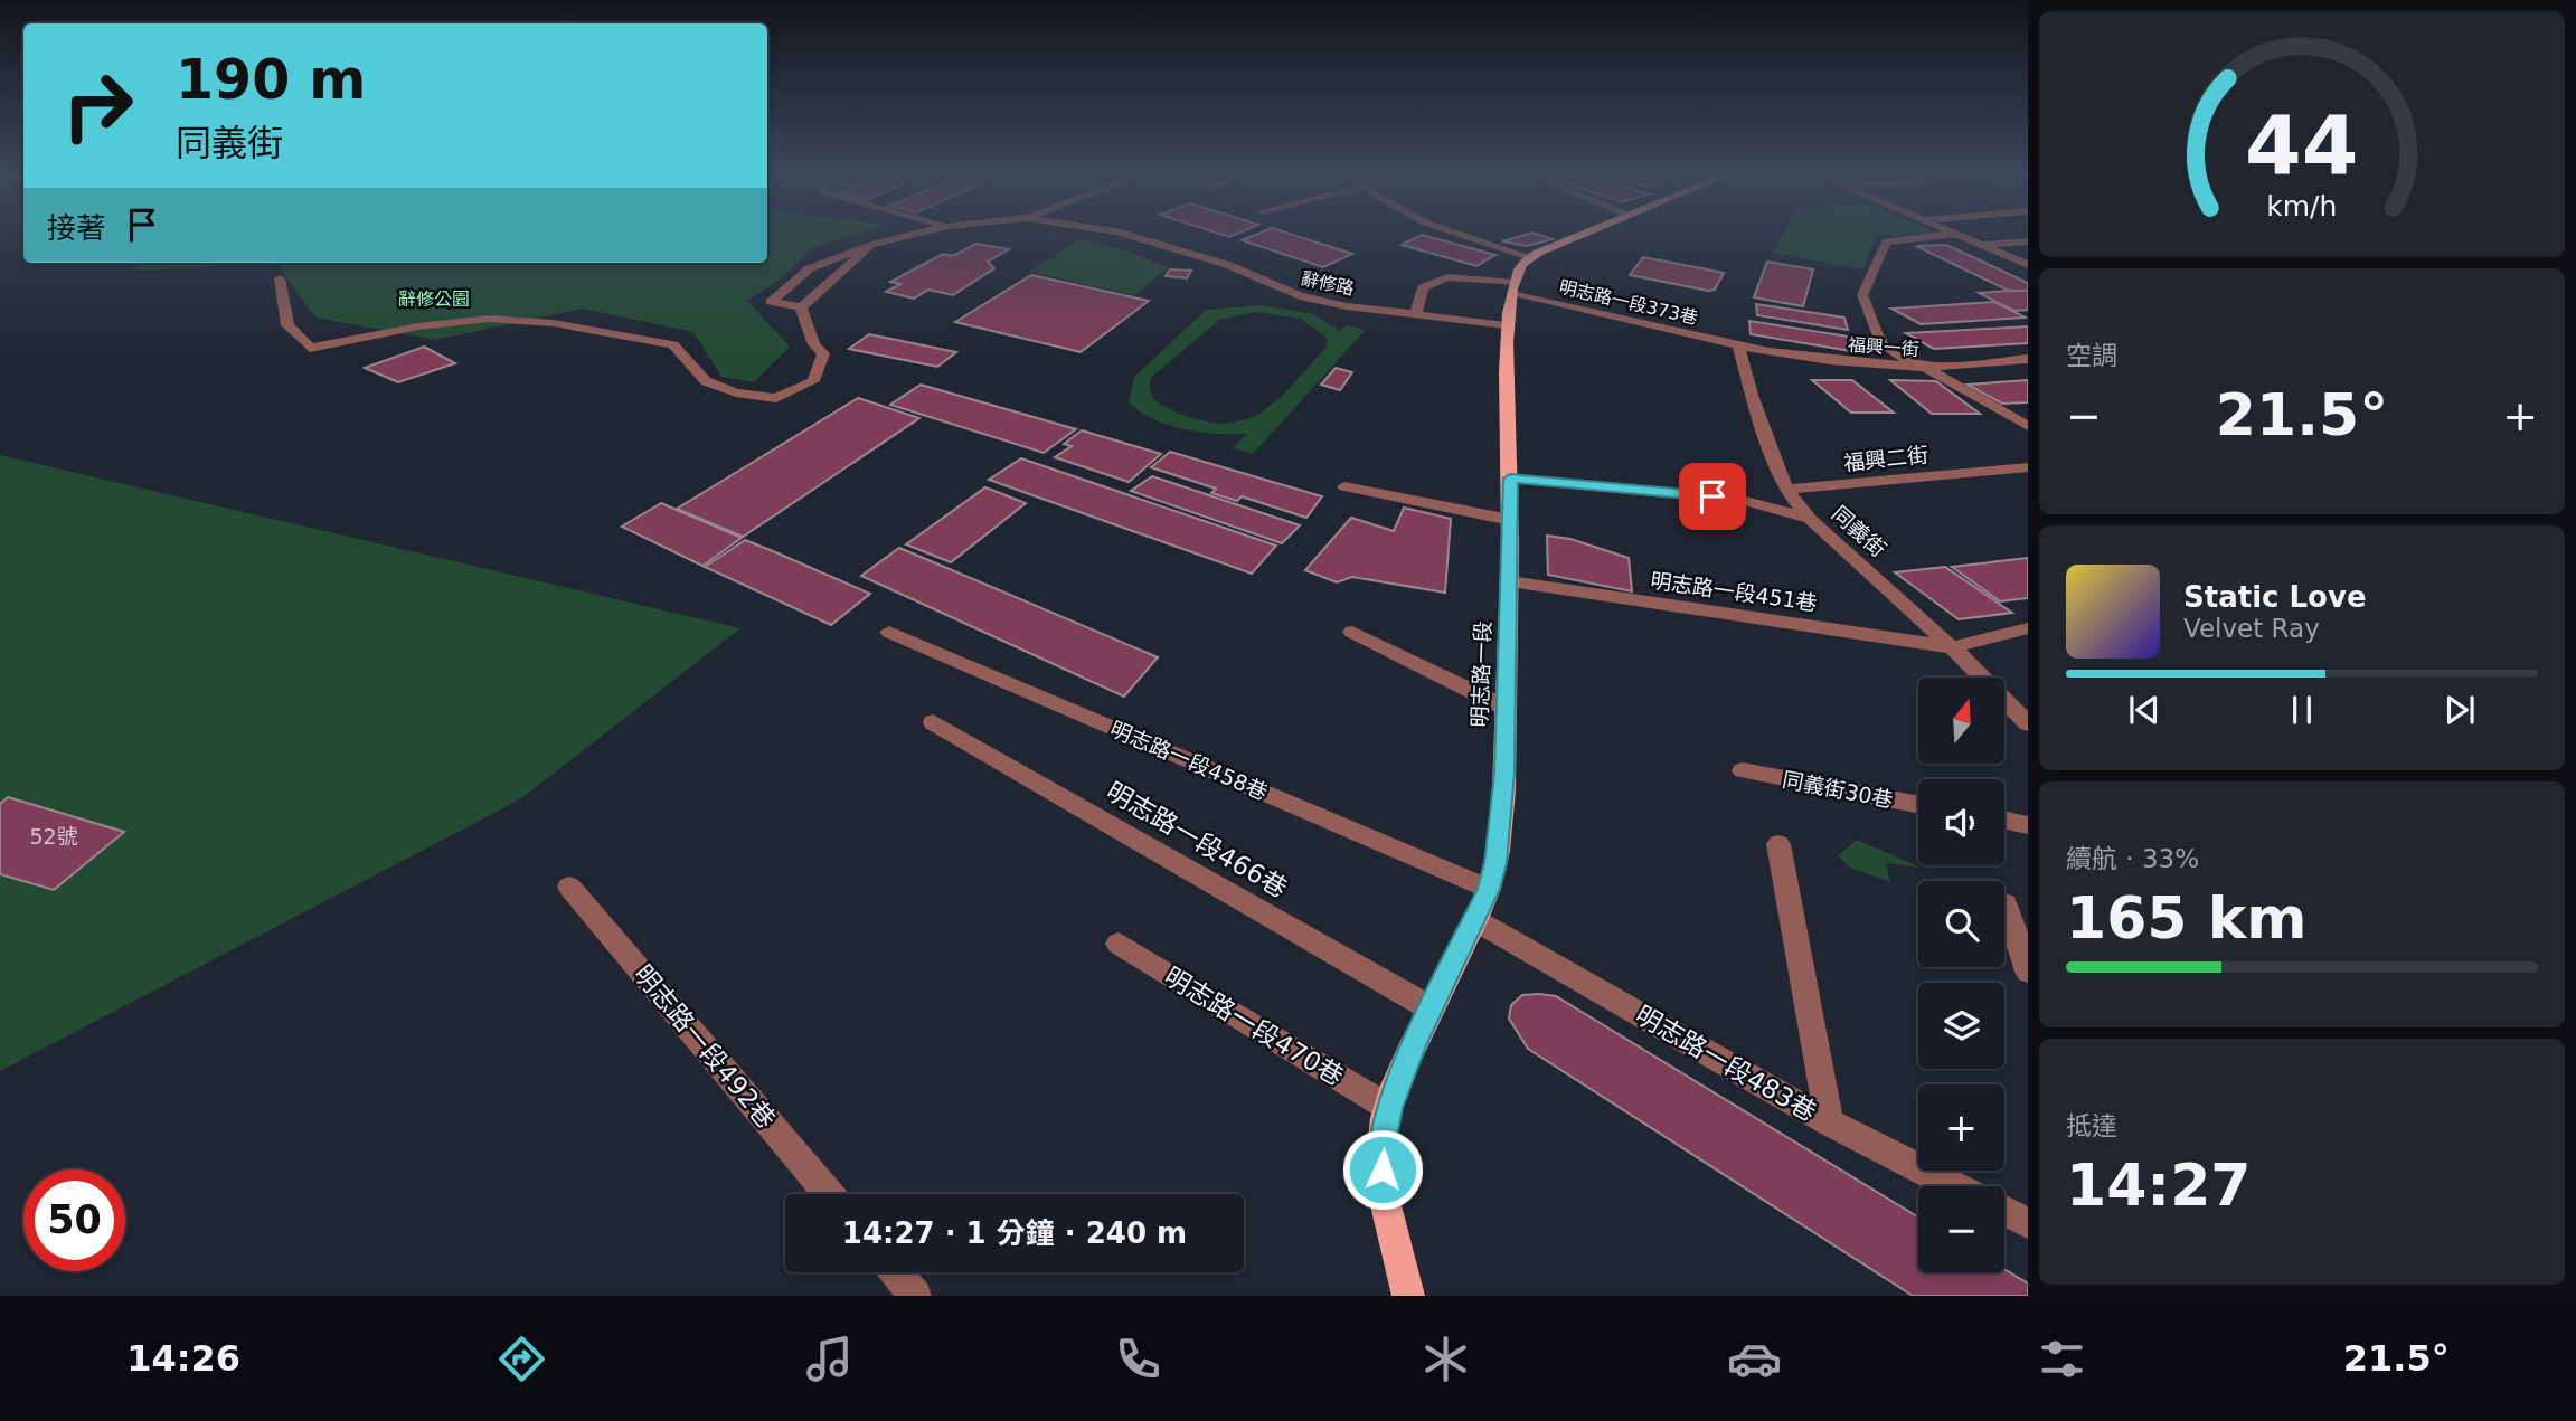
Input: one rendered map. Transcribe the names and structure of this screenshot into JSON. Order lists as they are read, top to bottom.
{
  "streets": {
    "main road": ["明志路一段"],
    "street": [
      "辭修路",
      "明志路一段373巷",
      "福興一街",
      "福興二街",
      "同義街",
      "明志路一段451巷",
      "明志路一段458巷",
      "同義街30巷",
      "明志路一段466巷",
      "明志路一段470巷",
      "明志路一段492巷",
      "明志路一段483巷"
    ]
  },
  "crossings": [
    ["辭修路", "明志路一段373巷"],
    ["辭修路", "明志路一段"],
    ["明志路一段373巷", "福興一街"],
    ["明志路一段373巷", "明志路一段"],
    ["同義街", "明志路一段451巷"],
    ["同義街", "明志路一段"],
    ["明志路一段451巷", "明志路一段"],
    ["明志路一段", "明志路一段458巷"],
    ["明志路一段", "明志路一段466巷"],
    ["明志路一段", "明志路一段470巷"],
    ["明志路一段", "明志路一段483巷"]
  ],
  "parks": ["辭修公園"],
  "house_numbers": ["52號"],
  "north": "top",
  "page": {
    "turn": ["190 m", "同義街"],
    "then": "接著",
    "tile": [
      "空調",
      ["續航 · 33%", "165 km"],
      ["抵達", "14:27"]
    ],
    "heat": ["−", "21.5°", "+"],
    "song": ["Static Love", "Velvet Ray"],
    "map_buttons": ["+", "−"],
    "limit": "50",
    "trip": "14:27 · 1 分鐘 · 240 m",
    "tabs": ["14:26", "21.5°"],
    "gauge": ["44", "km/h"]
  }
}
